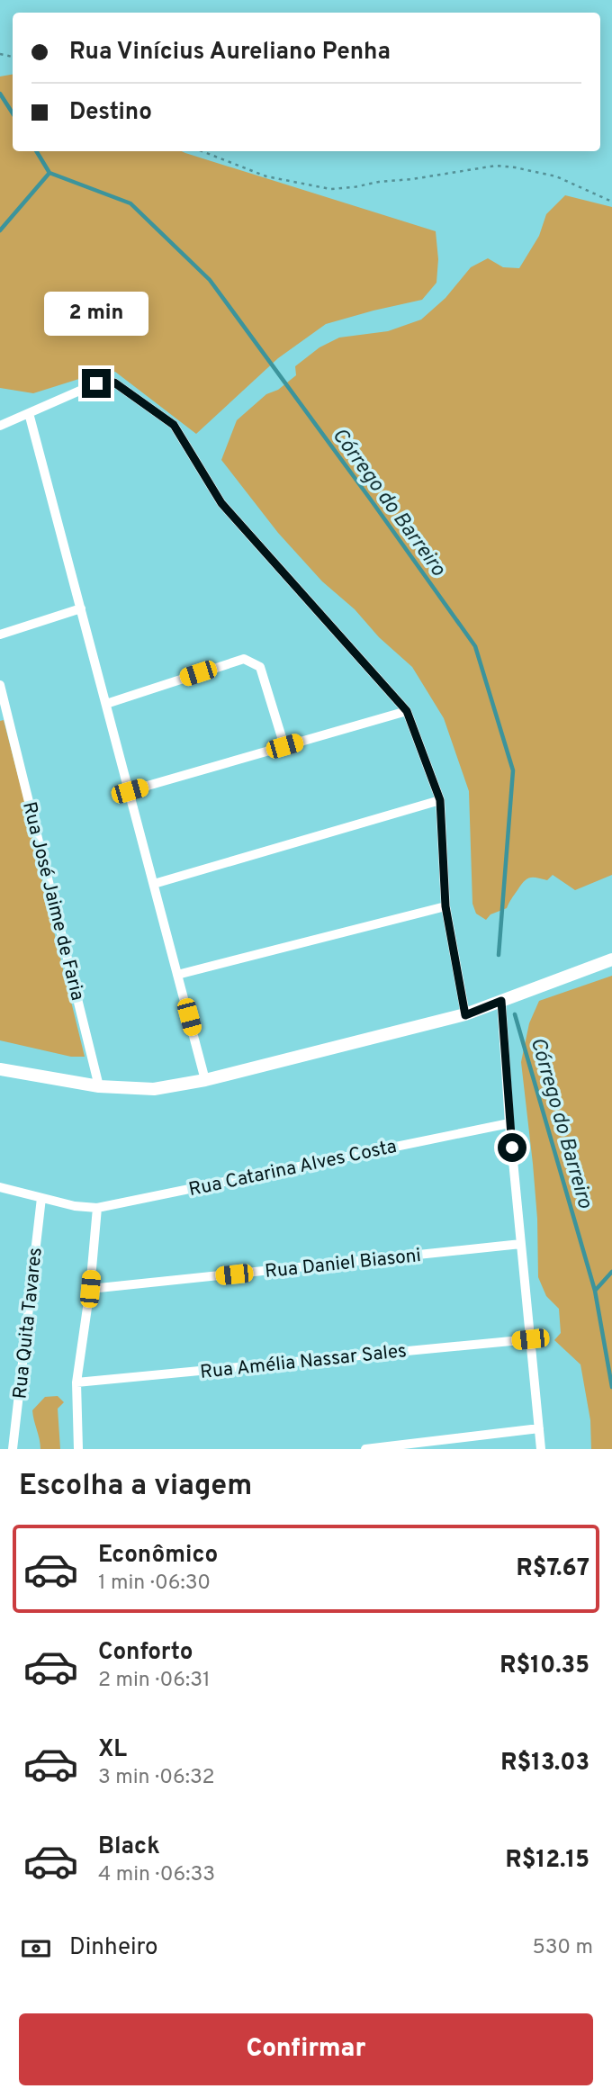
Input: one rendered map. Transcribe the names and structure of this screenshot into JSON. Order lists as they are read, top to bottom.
{
  "streets": {
    "street": [
      "Rua José Jaime de Faria",
      "Rua Catarina Alves Costa",
      "Rua Daniel Biasoni",
      "Rua Quita Tavares",
      "Rua Amélia Nassar Sales"
    ]
  },
  "crossings": [
    ["Rua Catarina Alves Costa", "Rua Quita Tavares"]
  ],
  "water": ["Córrego do Barreiro"],
  "page": {
    "banner": ["Rua Vinícius Aureliano Penha", "Destino"],
    "bubble": "2 min",
    "heading": "Escolha a viagem",
    "list": [
      {
        "name": "Econômico",
        "note": "1 min · 06:30",
        "value": "R$7.67"
      },
      {
        "name": "Conforto",
        "note": "2 min · 06:31",
        "value": "R$10.35"
      },
      {
        "name": "XL",
        "note": "3 min · 06:32",
        "value": "R$13.03"
      },
      {
        "name": "Black",
        "note": "4 min · 06:33",
        "value": "R$12.15"
      }
    ],
    "pay": ["Dinheiro", "530 m"],
    "buttons": "Confirmar"
  }
}
